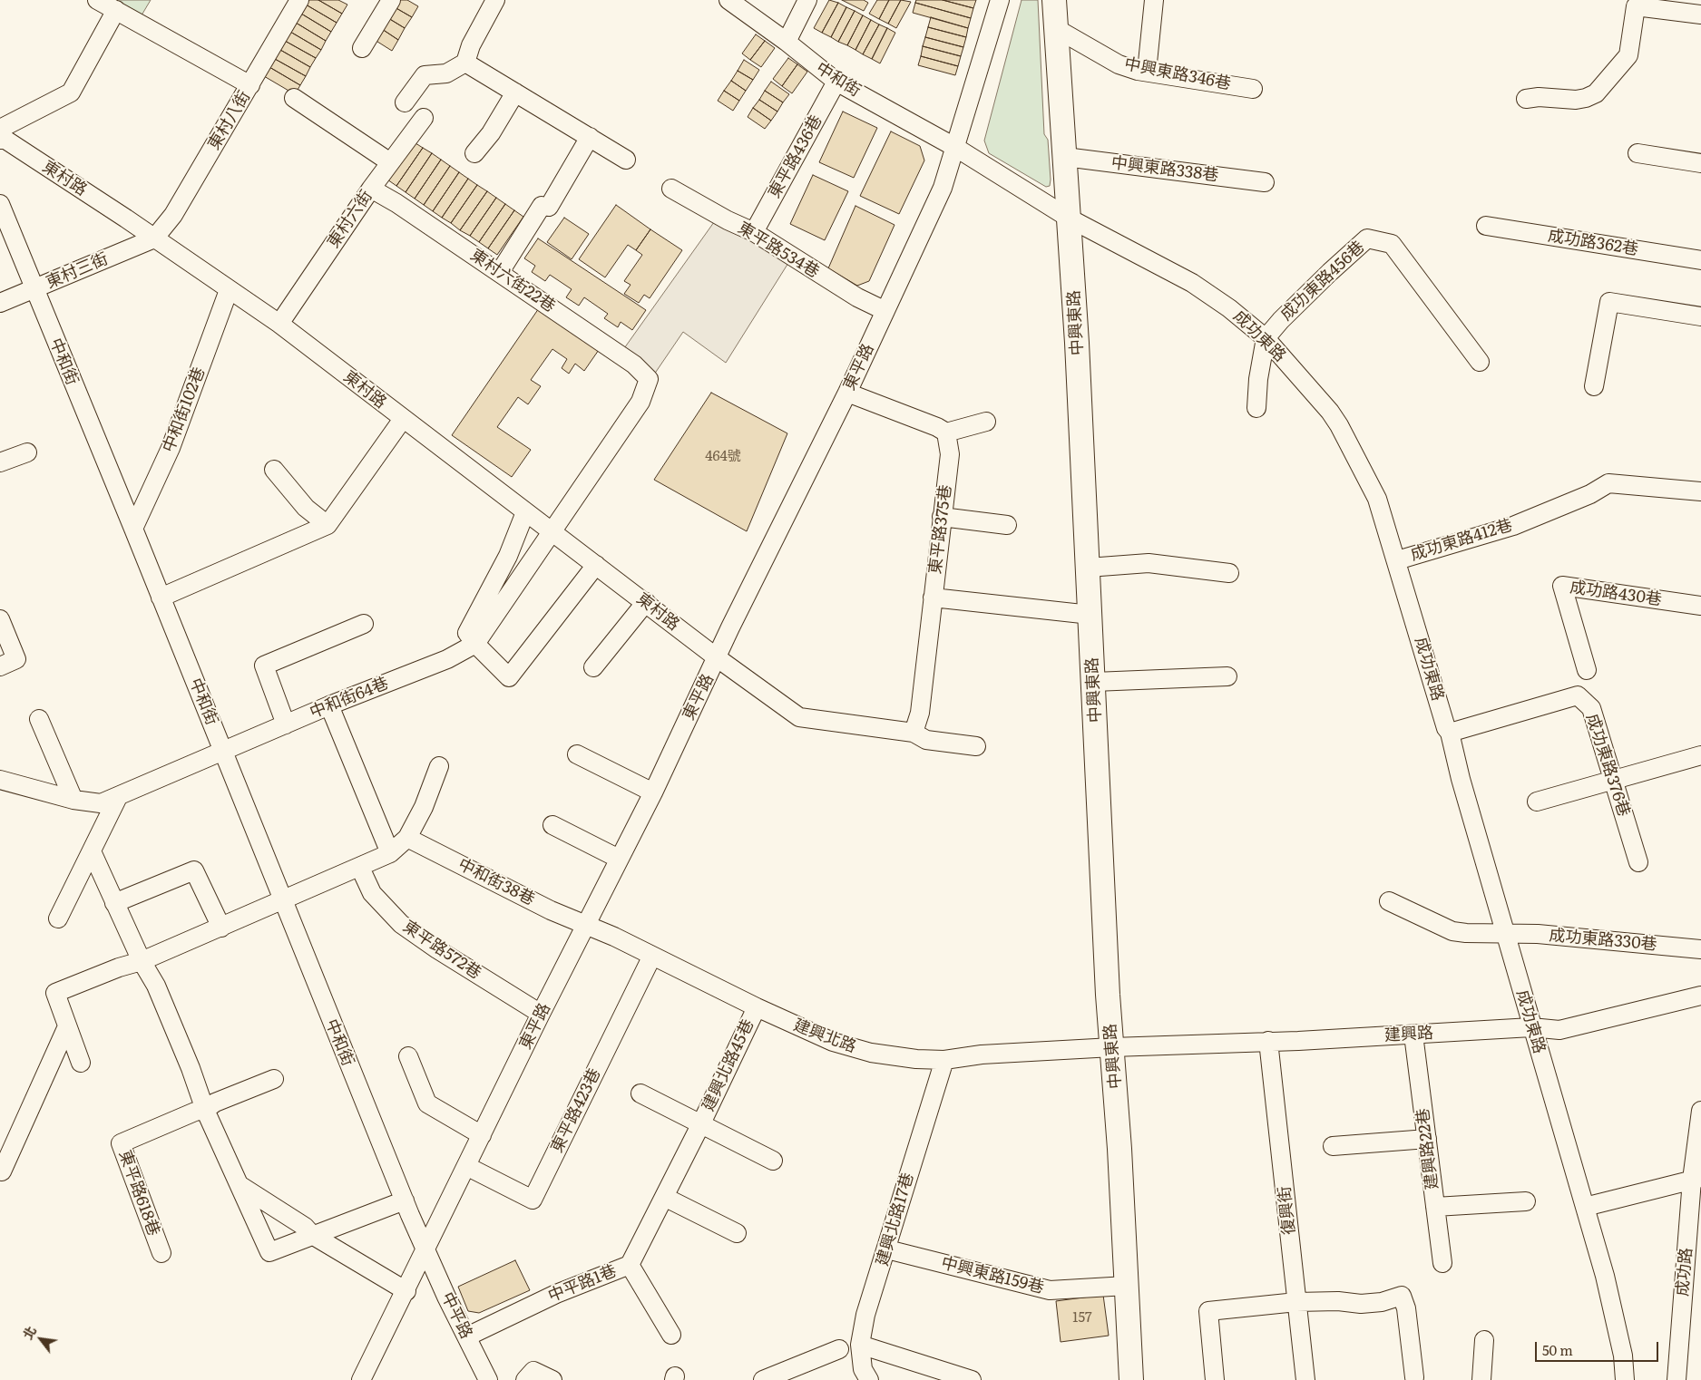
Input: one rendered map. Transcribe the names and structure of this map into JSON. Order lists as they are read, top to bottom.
{
  "streets": {
    "main road": ["中興東路"],
    "street": [
      "中興東路346巷",
      "中和街",
      "東村八街",
      "東平路436巷",
      "中興東路338巷",
      "東村路",
      "東村六街",
      "成功路362巷",
      "東平路534巷",
      "東村三街",
      "東村六街22巷",
      "成功東路456巷",
      "成功東路",
      "東平路",
      "中和街102巷",
      "東平路375巷",
      "成功東路412巷",
      "成功路430巷",
      "中和街64巷",
      "成功東路376巷",
      "中和街38巷",
      "成功東路330巷",
      "東平路572巷",
      "建興路",
      "建興北路",
      "建興北路45巷",
      "東平路423巷",
      "建興路22巷",
      "東平路618巷",
      "復興街",
      "建興北路17巷",
      "成功路",
      "中興東路159巷",
      "中平路1巷",
      "中平路"
    ]
  },
  "crossings": [
    ["中興東路346巷", "中興東路"],
    ["中和街", "東平路436巷"],
    ["中和街", "東村三街"],
    ["中和街", "成功東路"],
    ["中和街", "東平路"],
    ["中和街", "中和街102巷"],
    ["中和街", "中和街64巷"],
    ["中和街", "中平路"],
    ["東村八街", "東村路"],
    ["東村八街", "東村三街"],
    ["東平路436巷", "東平路534巷"],
    ["中興東路338巷", "中興東路"],
    ["東村路", "東村六街"],
    ["東村路", "東村三街"],
    ["東村路", "東平路"],
    ["東村路", "中和街102巷"],
    ["東村路", "中和街64巷"],
    ["東村六街", "東村六街22巷"],
    ["東平路534巷", "東平路"],
    ["東村六街22巷", "中和街64巷"],
    ["成功東路456巷", "成功東路"],
    ["中興東路", "成功東路"],
    ["中興東路", "建興路"],
    ["中興東路", "建興北路"],
    ["中興東路", "中興東路159巷"],
    ["成功東路", "東平路"],
    ["成功東路", "成功東路412巷"],
    ["成功東路", "成功東路376巷"],
    ["成功東路", "成功東路330巷"],
    ["成功東路", "建興路"],
    ["東平路", "中和街38巷"],
    ["東平路", "東平路572巷"],
    ["東平路", "建興北路"],
    ["東平路", "東平路423巷"],
    ["東平路", "中平路"],
    ["中和街38巷", "建興北路"],
    ["建興路", "建興北路"],
    ["建興路", "建興路22巷"],
    ["建興路", "復興街"],
    ["建興北路", "建興北路45巷"],
    ["建興北路", "東平路423巷"],
    ["建興北路", "建興北路17巷"],
    ["建興北路45巷", "中平路1巷"],
    ["建興北路17巷", "中興東路159巷"],
    ["中平路1巷", "中平路"]
  ],
  "house_numbers": ["464號", "157"],
  "scale_bar": "50 m",
  "north": "top left"
}
